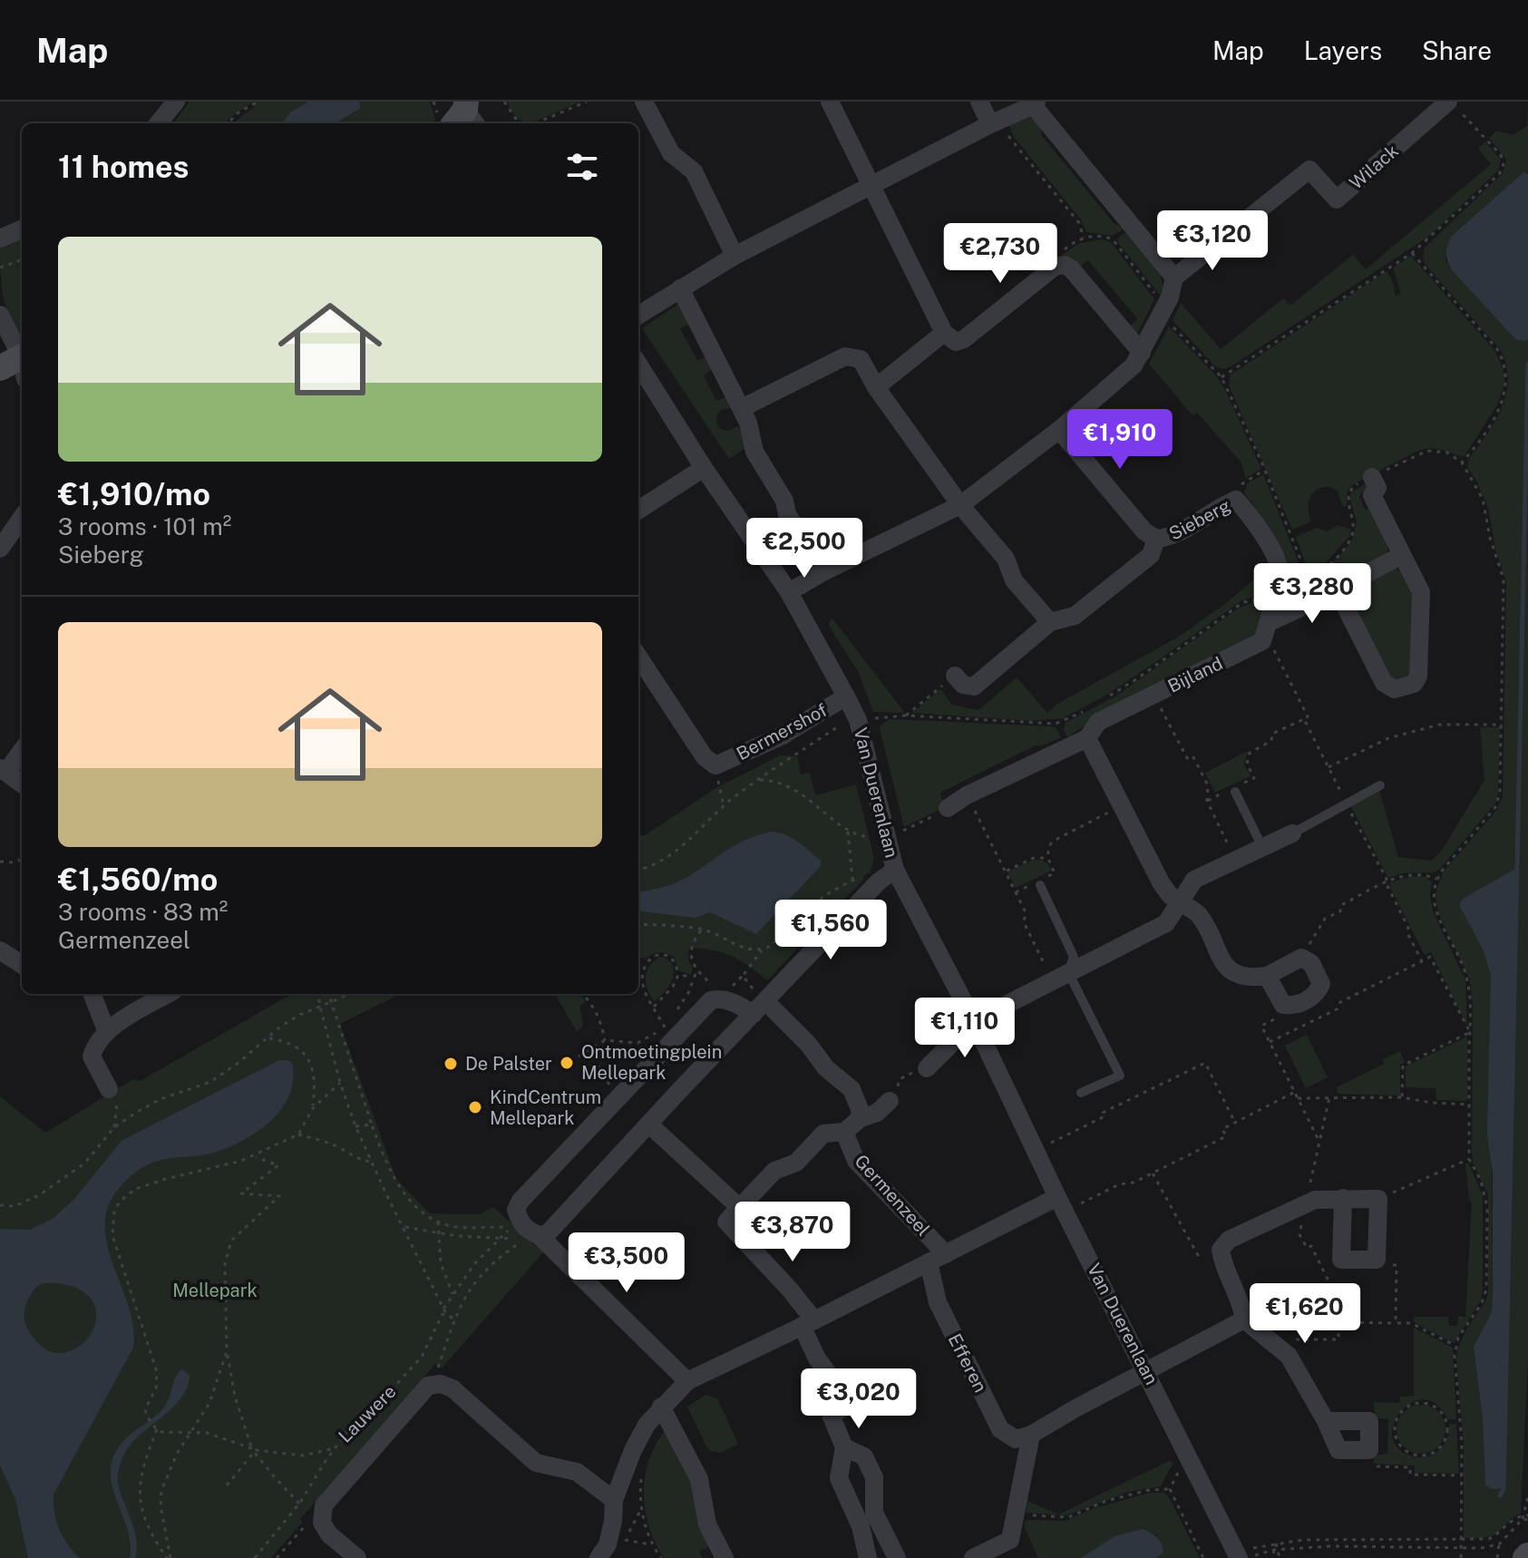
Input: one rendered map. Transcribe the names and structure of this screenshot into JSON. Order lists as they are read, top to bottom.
{
  "streets": {
    "street": [
      "Wilack",
      "Sieberg",
      "Bijland",
      "Bermershof",
      "Van Duerenlaan",
      "Germenzeel",
      "Efferen",
      "Lauwere"
    ]
  },
  "crossings": [
    ["Sieberg", "Bijland"],
    ["Bermershof", "Van Duerenlaan"]
  ],
  "parks": ["Mellepark"],
  "places": ["Ontmoetingplein Mellepark", "De Palster", "KindCentrum Mellepark"],
  "page": {
    "header": "Map",
    "nav": ["Map", "Layers", "Share"],
    "heading": "11 homes",
    "price": [
      "€3,120",
      "€2,730",
      "€1,910",
      "€2,500",
      "€3,280",
      "€1,560",
      "€1,110",
      "€3,870",
      "€3,500",
      "€1,620",
      "€3,020"
    ],
    "list": [
      {
        "name": "€1,910/mo",
        "note": "3 rooms · 101 m² · Sieberg"
      },
      {
        "name": "€1,560/mo",
        "note": "3 rooms · 83 m² · Germenzeel"
      }
    ]
  }
}
